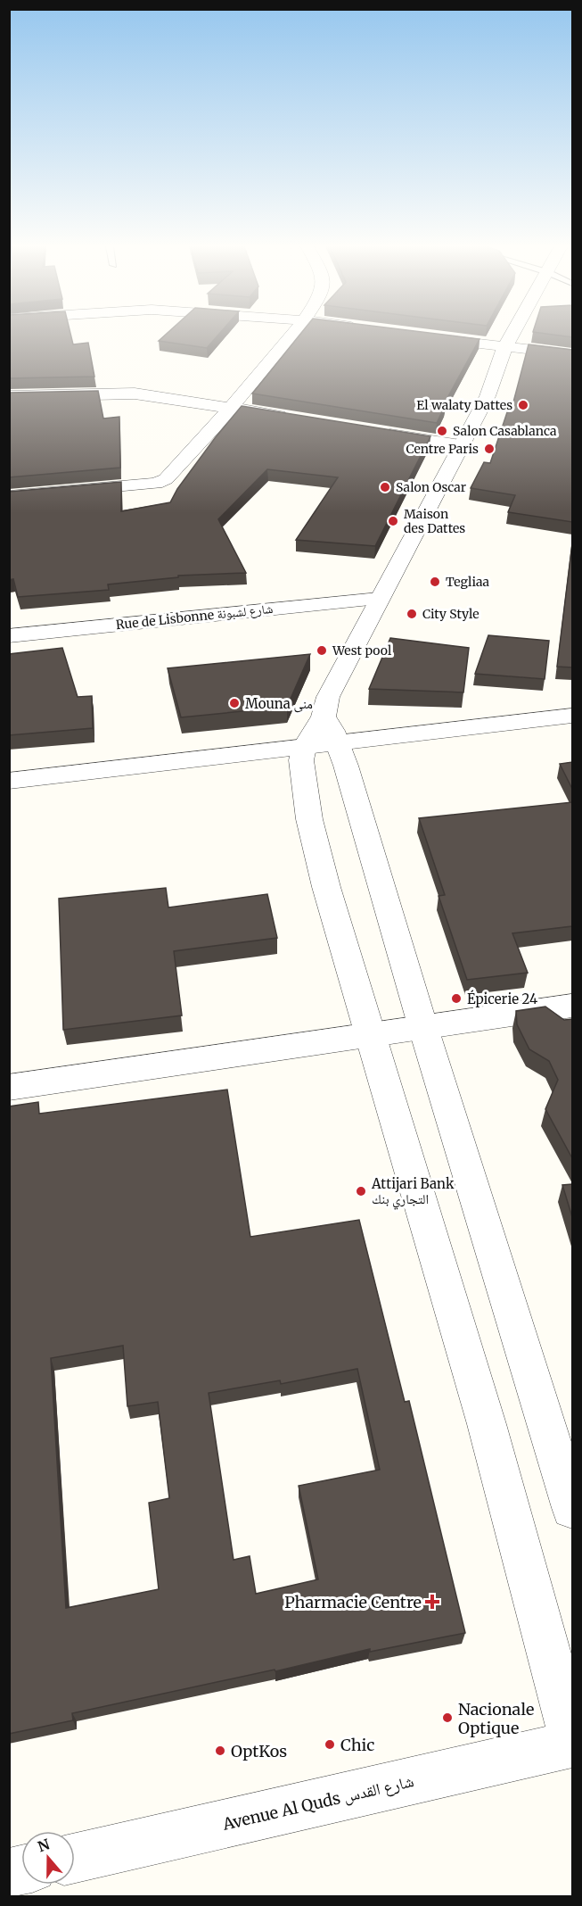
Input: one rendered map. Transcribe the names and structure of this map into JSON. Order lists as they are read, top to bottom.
{
  "streets": {
    "street": ["Rue de Lisbonne شارع لشبونة", "Avenue Al Quds شارع القدس"]
  },
  "places": {
    "other": [
      "El walaty Dattes",
      "Salon Casablanca",
      "Centre Paris",
      "Salon Oscar",
      "Maison des Dattes",
      "Tegliaa",
      "City Style",
      "West pool",
      "Mouna منى",
      "Épicerie 24",
      "Attijari Bank التجاري بنك",
      "Nacionale Optique",
      "Chic",
      "OptKos"
    ],
    "health": ["Pharmacie Centre"]
  },
  "north": "top"
}
